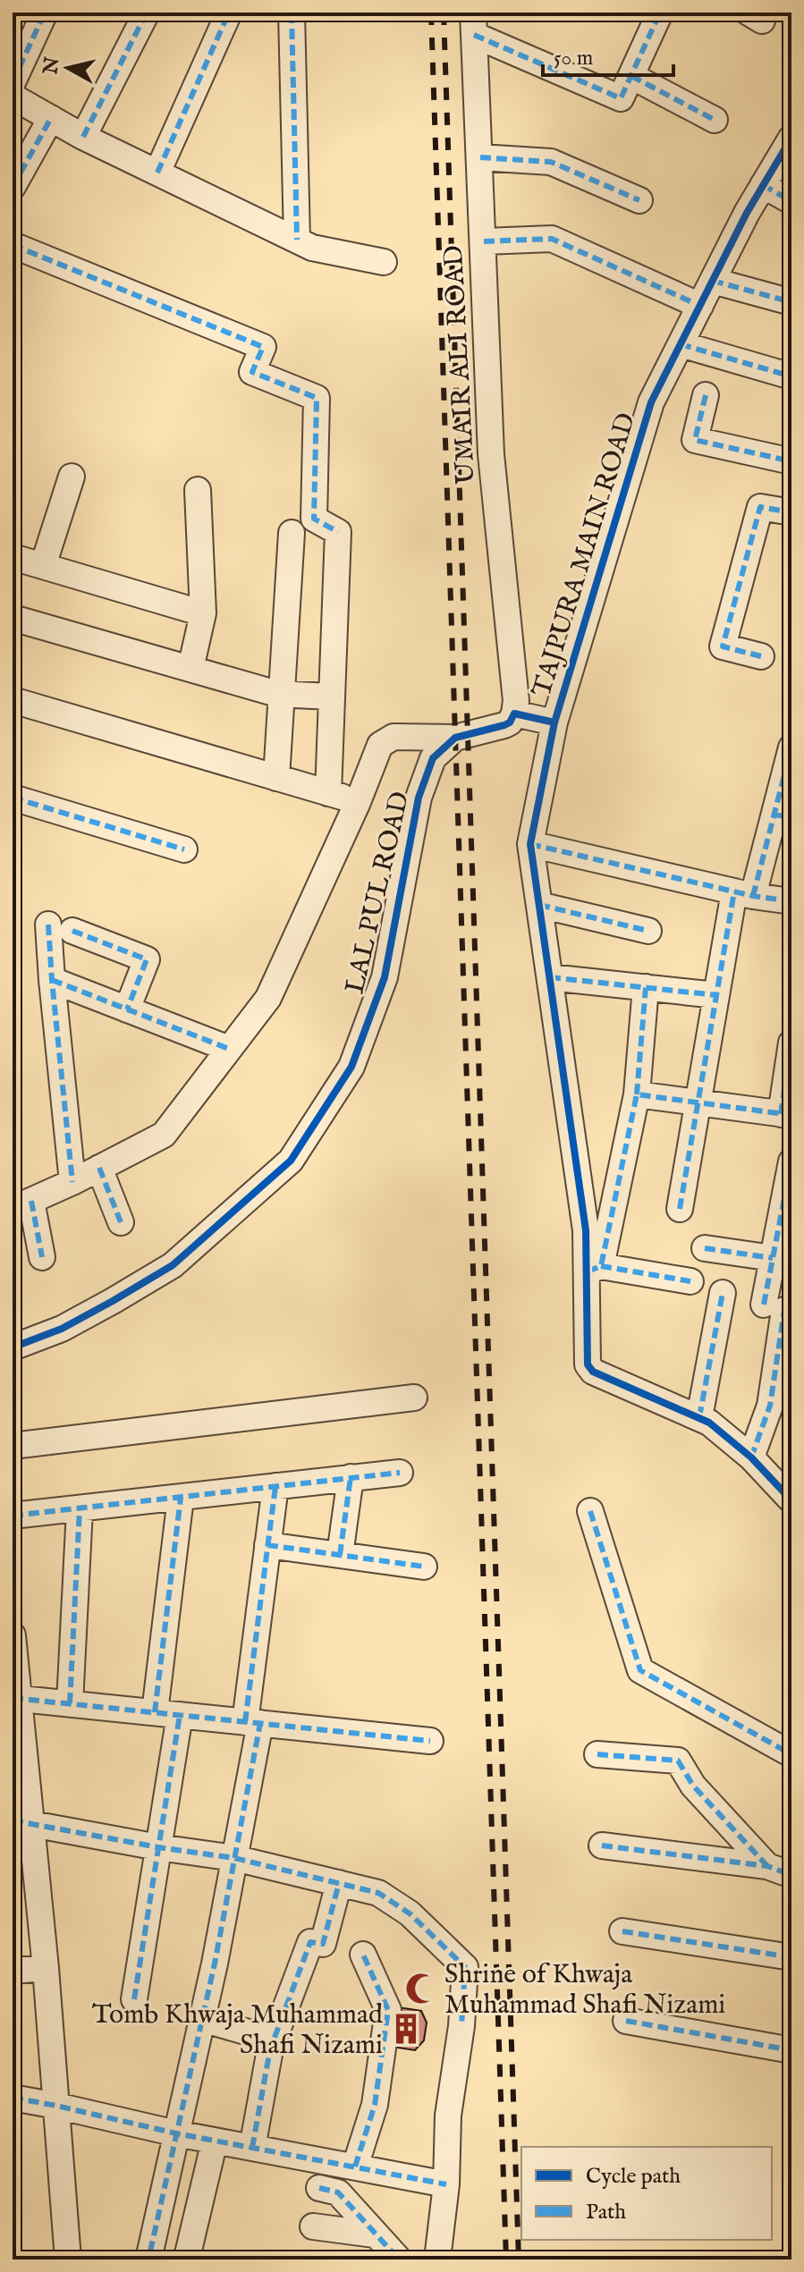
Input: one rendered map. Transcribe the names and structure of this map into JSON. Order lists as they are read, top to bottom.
{
  "streets": {
    "street": ["UMAIR ALI ROAD", "TAJPURA MAIN ROAD", "LAL PUL ROAD"]
  },
  "places": {
    "mosque": ["Shrine of Khwaja Muhammad Shafi Nizami"],
    "building": ["Tomb Khwaja Muhammad Shafi Nizami"]
  },
  "legend": ["Cycle path", "Path"],
  "scale_bar": "50 m",
  "north": "left"
}
